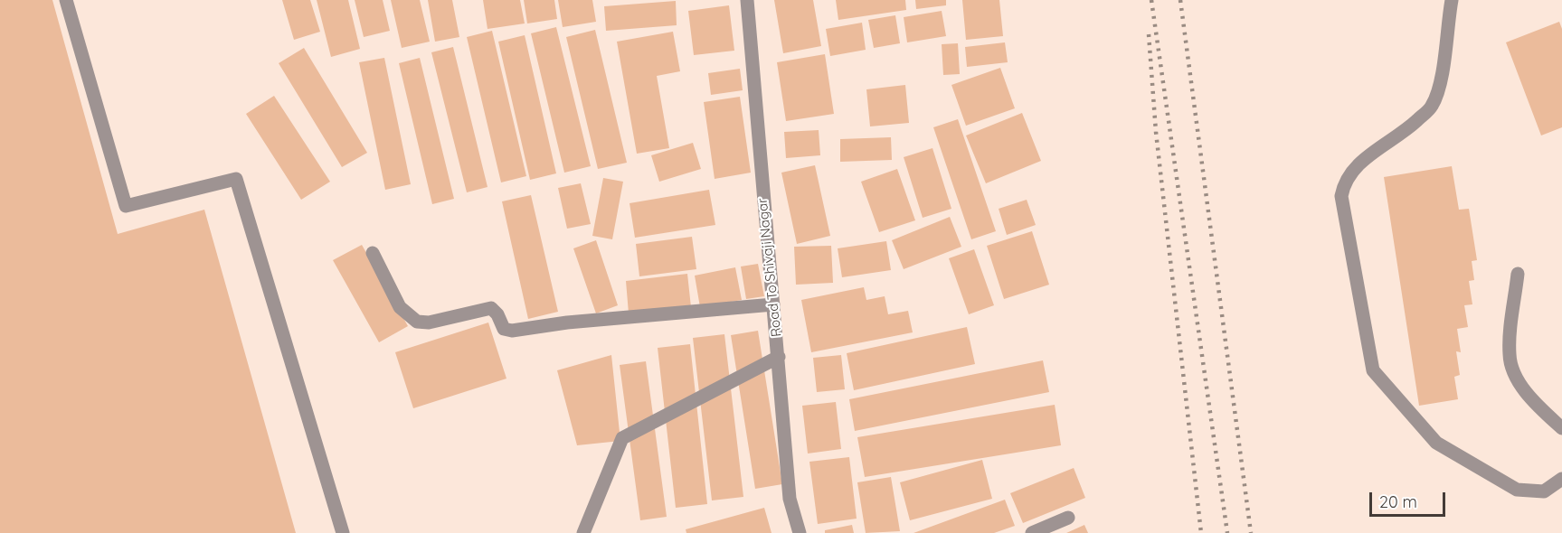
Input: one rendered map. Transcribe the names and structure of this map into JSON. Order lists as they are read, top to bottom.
{
  "streets": {
    "street": ["Road To Shivaji Nagar"]
  },
  "scale_bar": "20 m"
}
